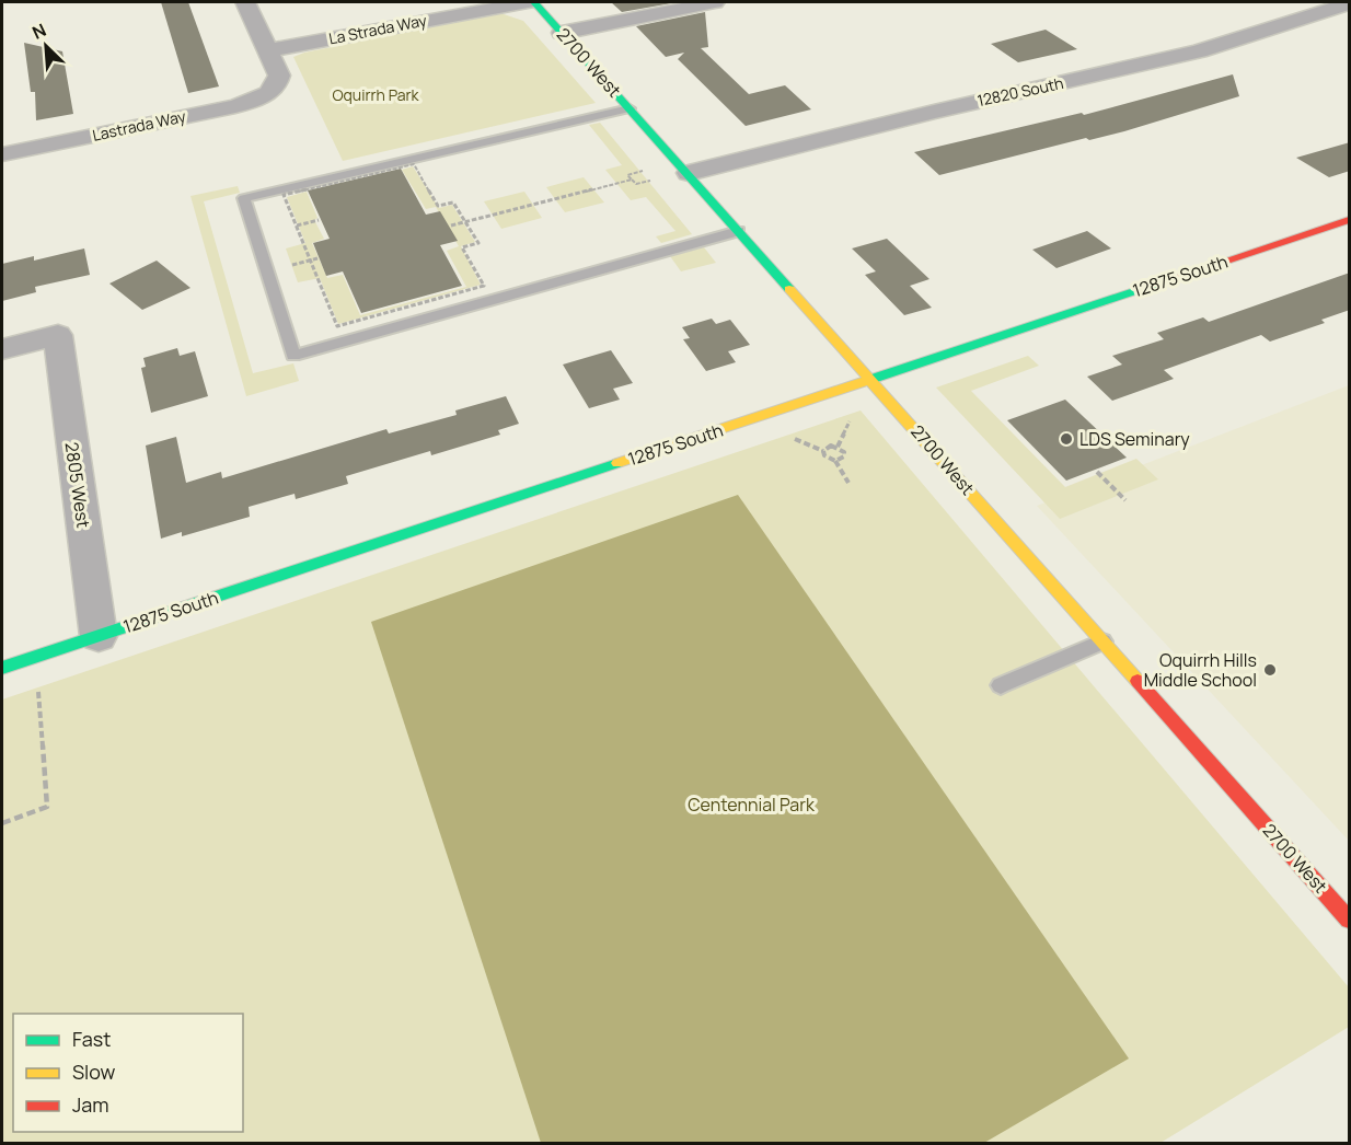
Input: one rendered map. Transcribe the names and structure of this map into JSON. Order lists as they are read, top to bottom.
{
  "streets": {
    "main road": ["2700 West", "12875 South"],
    "street": [
      "La Strada Way",
      "12820 South",
      "Lastrada Way",
      "2805 West"
    ]
  },
  "crossings": [
    ["La Strada Way", "Lastrada Way"],
    ["2700 West", "12820 South"],
    ["2700 West", "12875 South"],
    ["12875 South", "2805 West"]
  ],
  "parks": ["Oquirrh Park", "Centennial Park"],
  "places": ["LDS Seminary", "Oquirrh Hills Middle School"],
  "legend": ["Fast", "Slow", "Jam"],
  "north": "top left"
}
